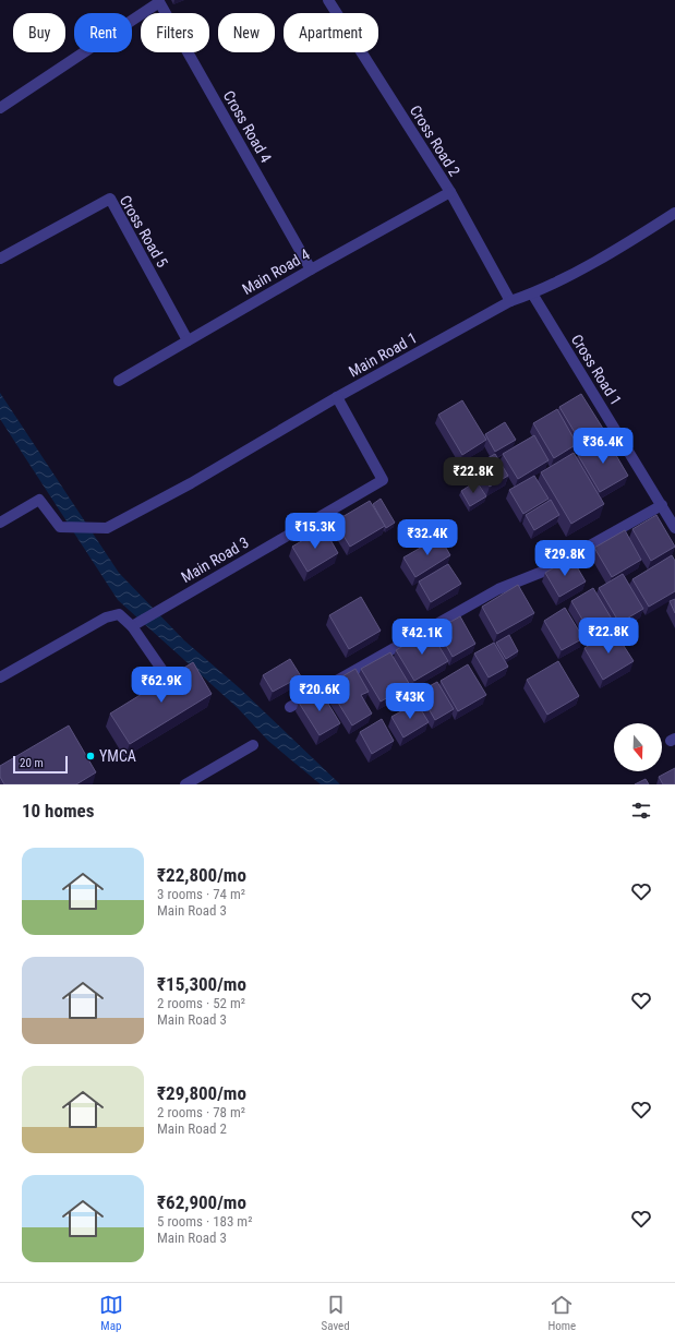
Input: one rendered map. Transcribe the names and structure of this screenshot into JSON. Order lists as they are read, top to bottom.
{
  "streets": {
    "street": [
      "Cross Road 4",
      "Cross Road 2",
      "Cross Road 5",
      "Main Road 4",
      "Main Road 1",
      "Cross Road 1",
      "Main Road 3"
    ]
  },
  "crossings": [
    ["Cross Road 4", "Main Road 4"],
    ["Cross Road 2", "Main Road 4"],
    ["Cross Road 2", "Main Road 1"],
    ["Cross Road 5", "Main Road 4"],
    ["Main Road 1", "Cross Road 1"],
    ["Main Road 1", "Main Road 3"]
  ],
  "places": ["YMCA"],
  "scale_bar": "20 m",
  "north": "bottom",
  "page": {
    "chip": [
      "Buy",
      "Rent",
      "Filters",
      "New",
      "Apartment"
    ],
    "price": [
      "₹36.4K",
      "₹22.8K",
      "₹15.3K",
      "₹32.4K",
      "₹29.8K",
      "₹22.8K",
      "₹42.1K",
      "₹62.9K",
      "₹20.6K",
      "₹43K"
    ],
    "scale": "20 m",
    "heading": "10 homes",
    "list": [
      {
        "name": "₹22,800/mo",
        "note": "3 rooms · 74 m² · Main Road 3"
      },
      {
        "name": "₹15,300/mo",
        "note": "2 rooms · 52 m² · Main Road 3"
      },
      {
        "name": "₹29,800/mo",
        "note": "2 rooms · 78 m² · Main Road 2"
      },
      {
        "name": "₹62,900/mo",
        "note": "5 rooms · 183 m² · Main Road 3"
      }
    ],
    "tabs": ["Map", "Saved", "Home"]
  }
}
